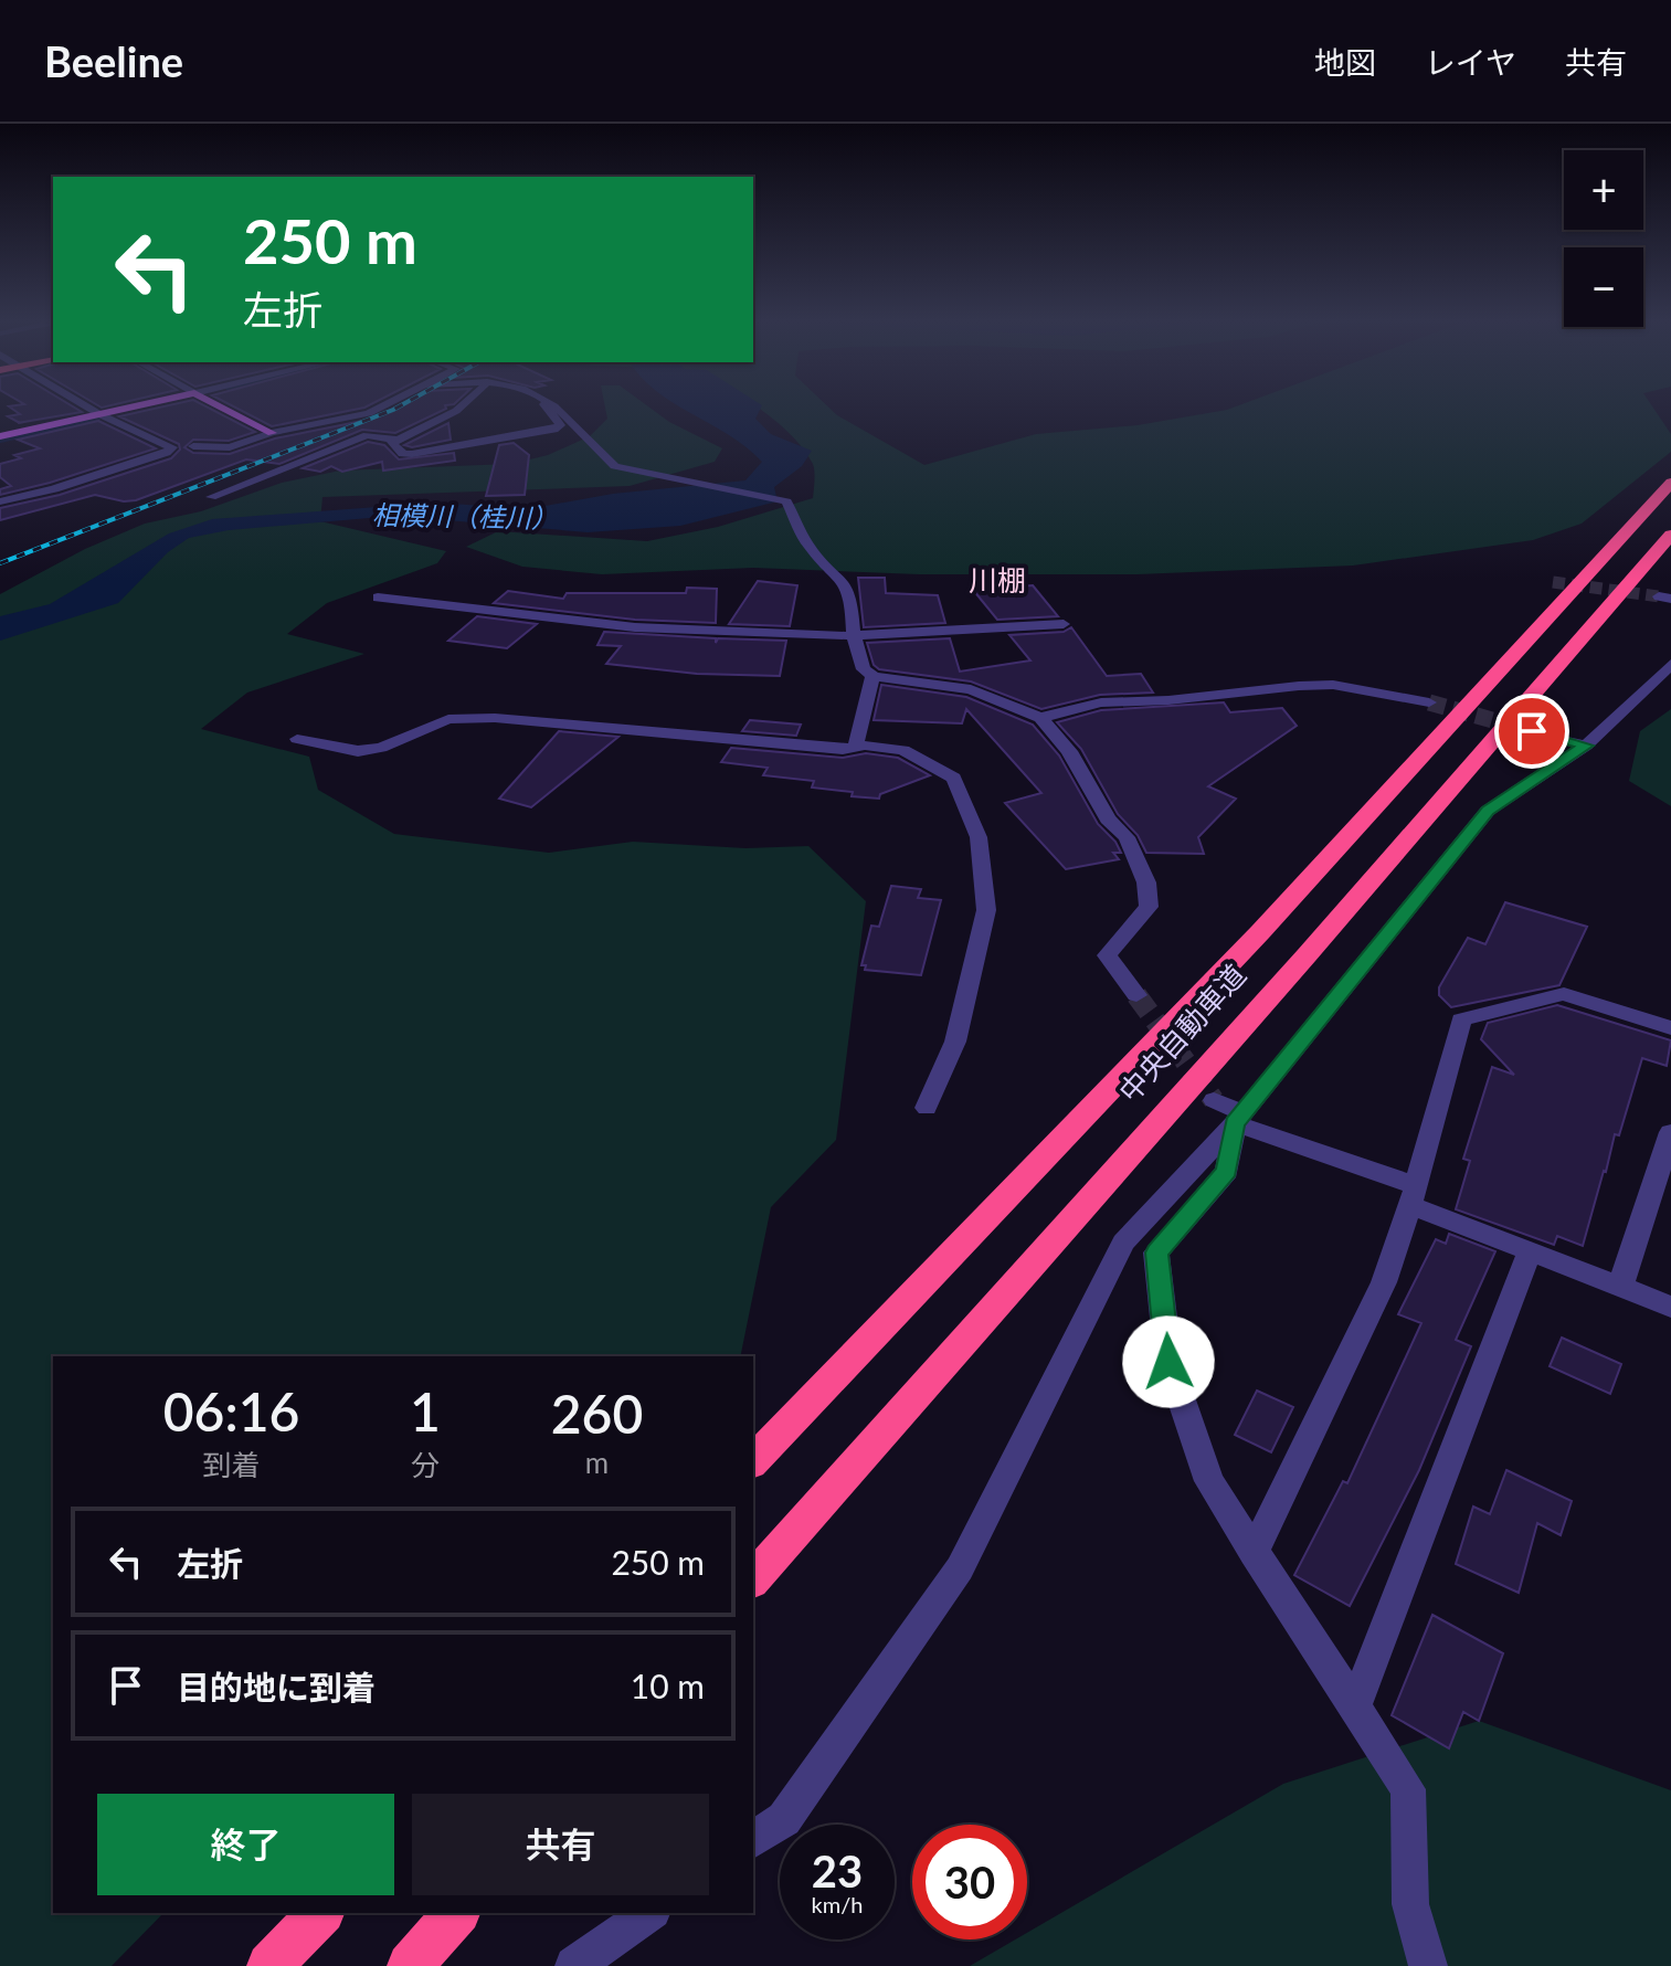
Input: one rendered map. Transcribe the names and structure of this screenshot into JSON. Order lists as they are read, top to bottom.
{
  "streets": {
    "highway": ["中央自動車道"]
  },
  "districts": ["川棚"],
  "water": ["相模川（桂川）"],
  "page": {
    "header": "Beeline",
    "nav": ["地図", "レイヤ", "共有"],
    "map_buttons": ["+", "−"],
    "turn": ["250 m", "左折"],
    "eta": [
      "06:16",
      "到着",
      "1",
      "分",
      "260",
      "m"
    ],
    "list": [
      {
        "name": "左折",
        "value": "250 m"
      },
      {
        "name": "目的地に到着",
        "value": "10 m"
      }
    ],
    "buttons": ["終了", "共有"],
    "speed": "23 km/h",
    "limit": "30"
  }
}
